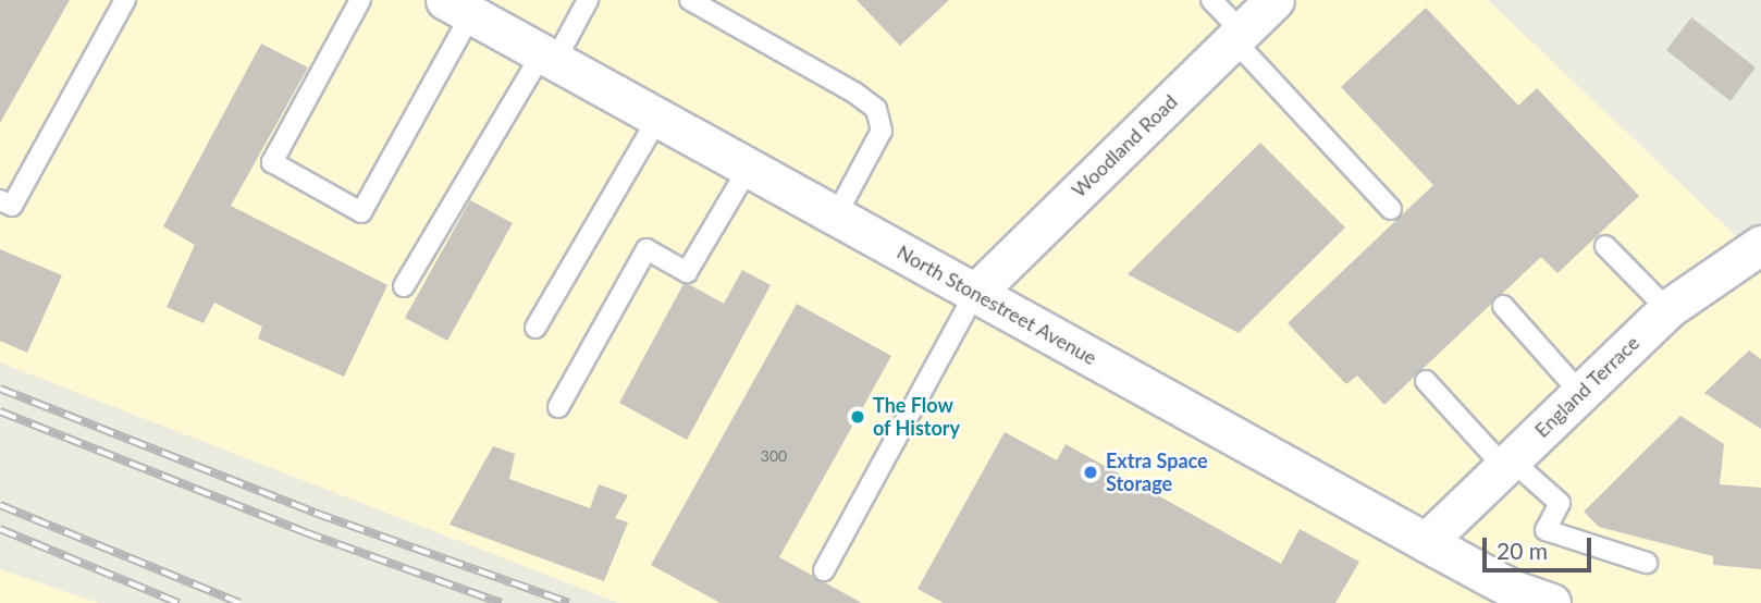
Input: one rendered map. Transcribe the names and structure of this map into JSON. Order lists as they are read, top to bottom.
{
  "streets": {
    "street": ["Woodland Road", "North Stonestreet Avenue", "England Terrace"]
  },
  "crossings": [
    ["Woodland Road", "North Stonestreet Avenue"],
    ["North Stonestreet Avenue", "England Terrace"]
  ],
  "places": ["The Flow of History", "Extra Space Storage"],
  "house_numbers": ["300"],
  "scale_bar": "20 m"
}
